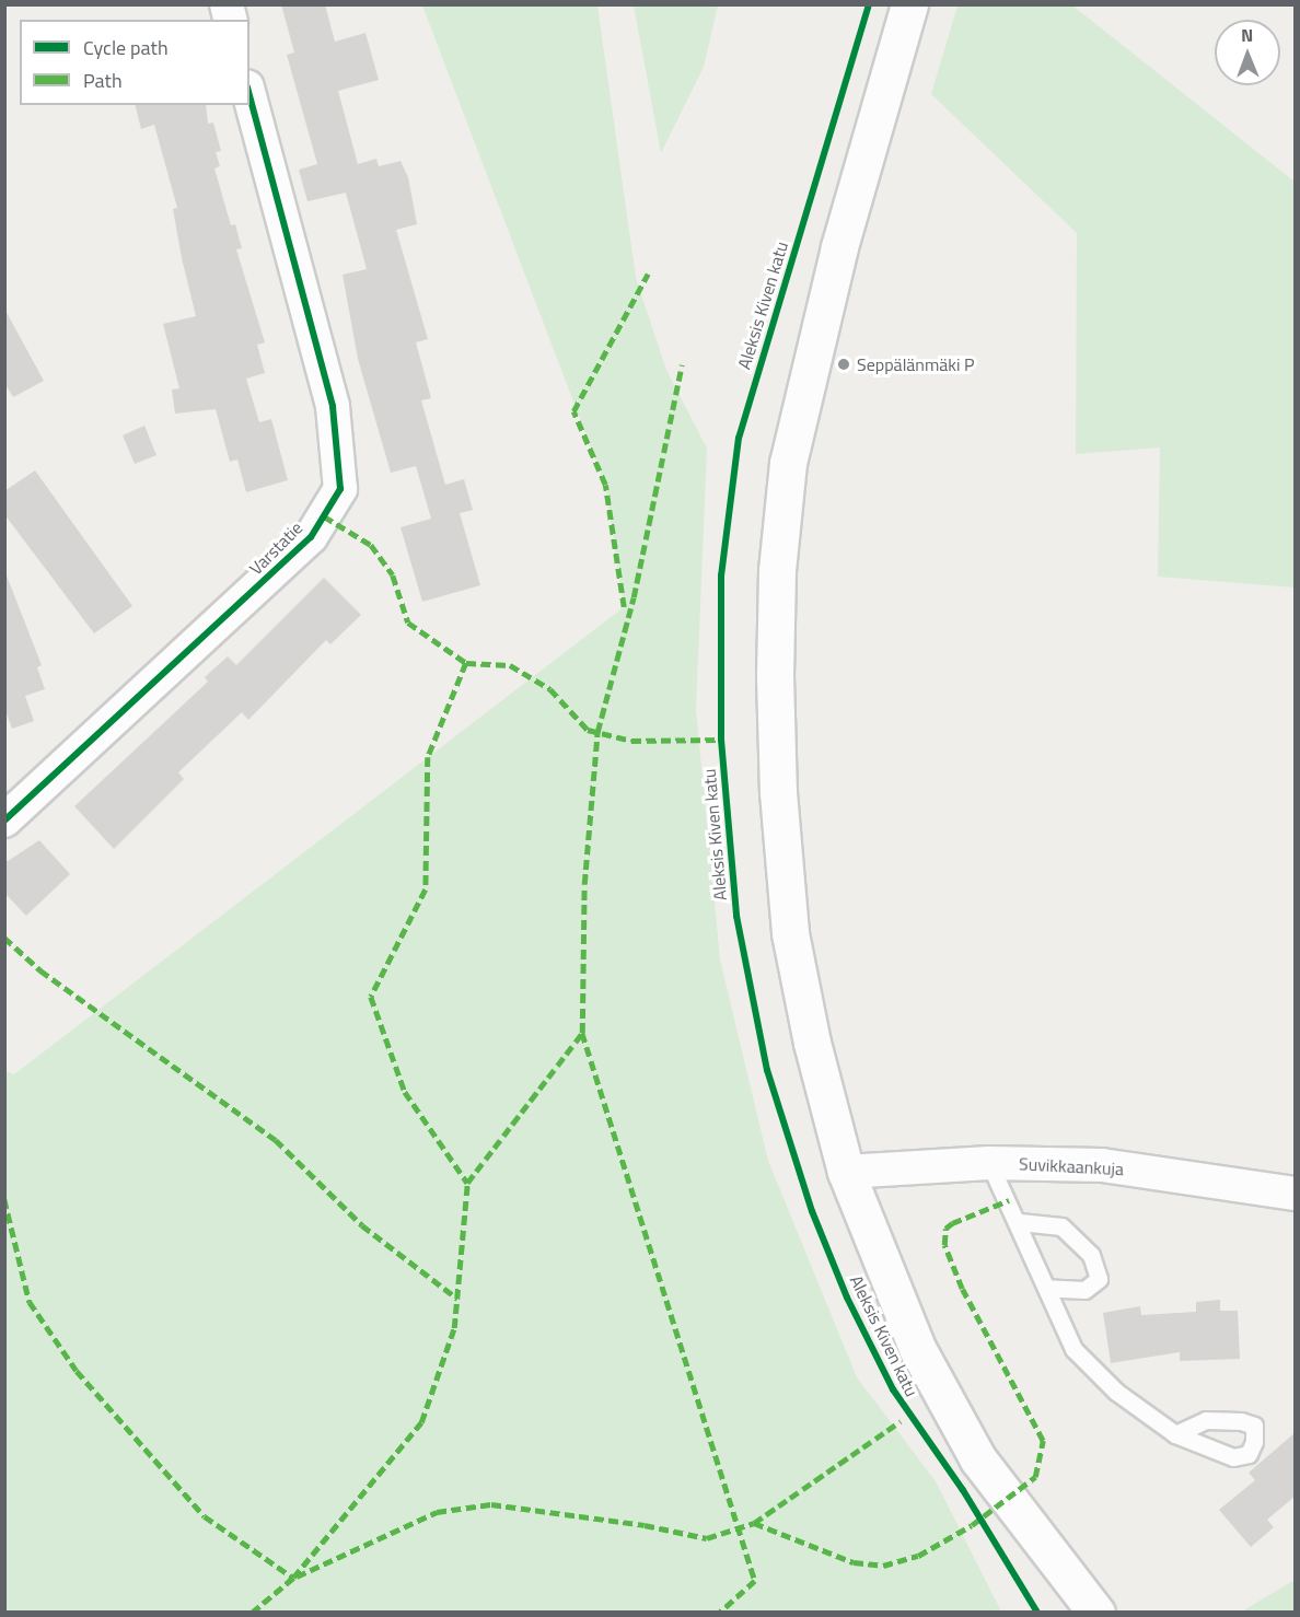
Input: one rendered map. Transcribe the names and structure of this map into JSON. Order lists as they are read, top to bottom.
{
  "streets": {
    "main road": ["Aleksis Kiven katu"],
    "street": ["Varstatie", "Suvikkaankuja"]
  },
  "crossings": [
    ["Aleksis Kiven katu", "Suvikkaankuja"]
  ],
  "places": ["Seppälänmäki P"],
  "legend": ["Cycle path", "Path"],
  "north": "top"
}
